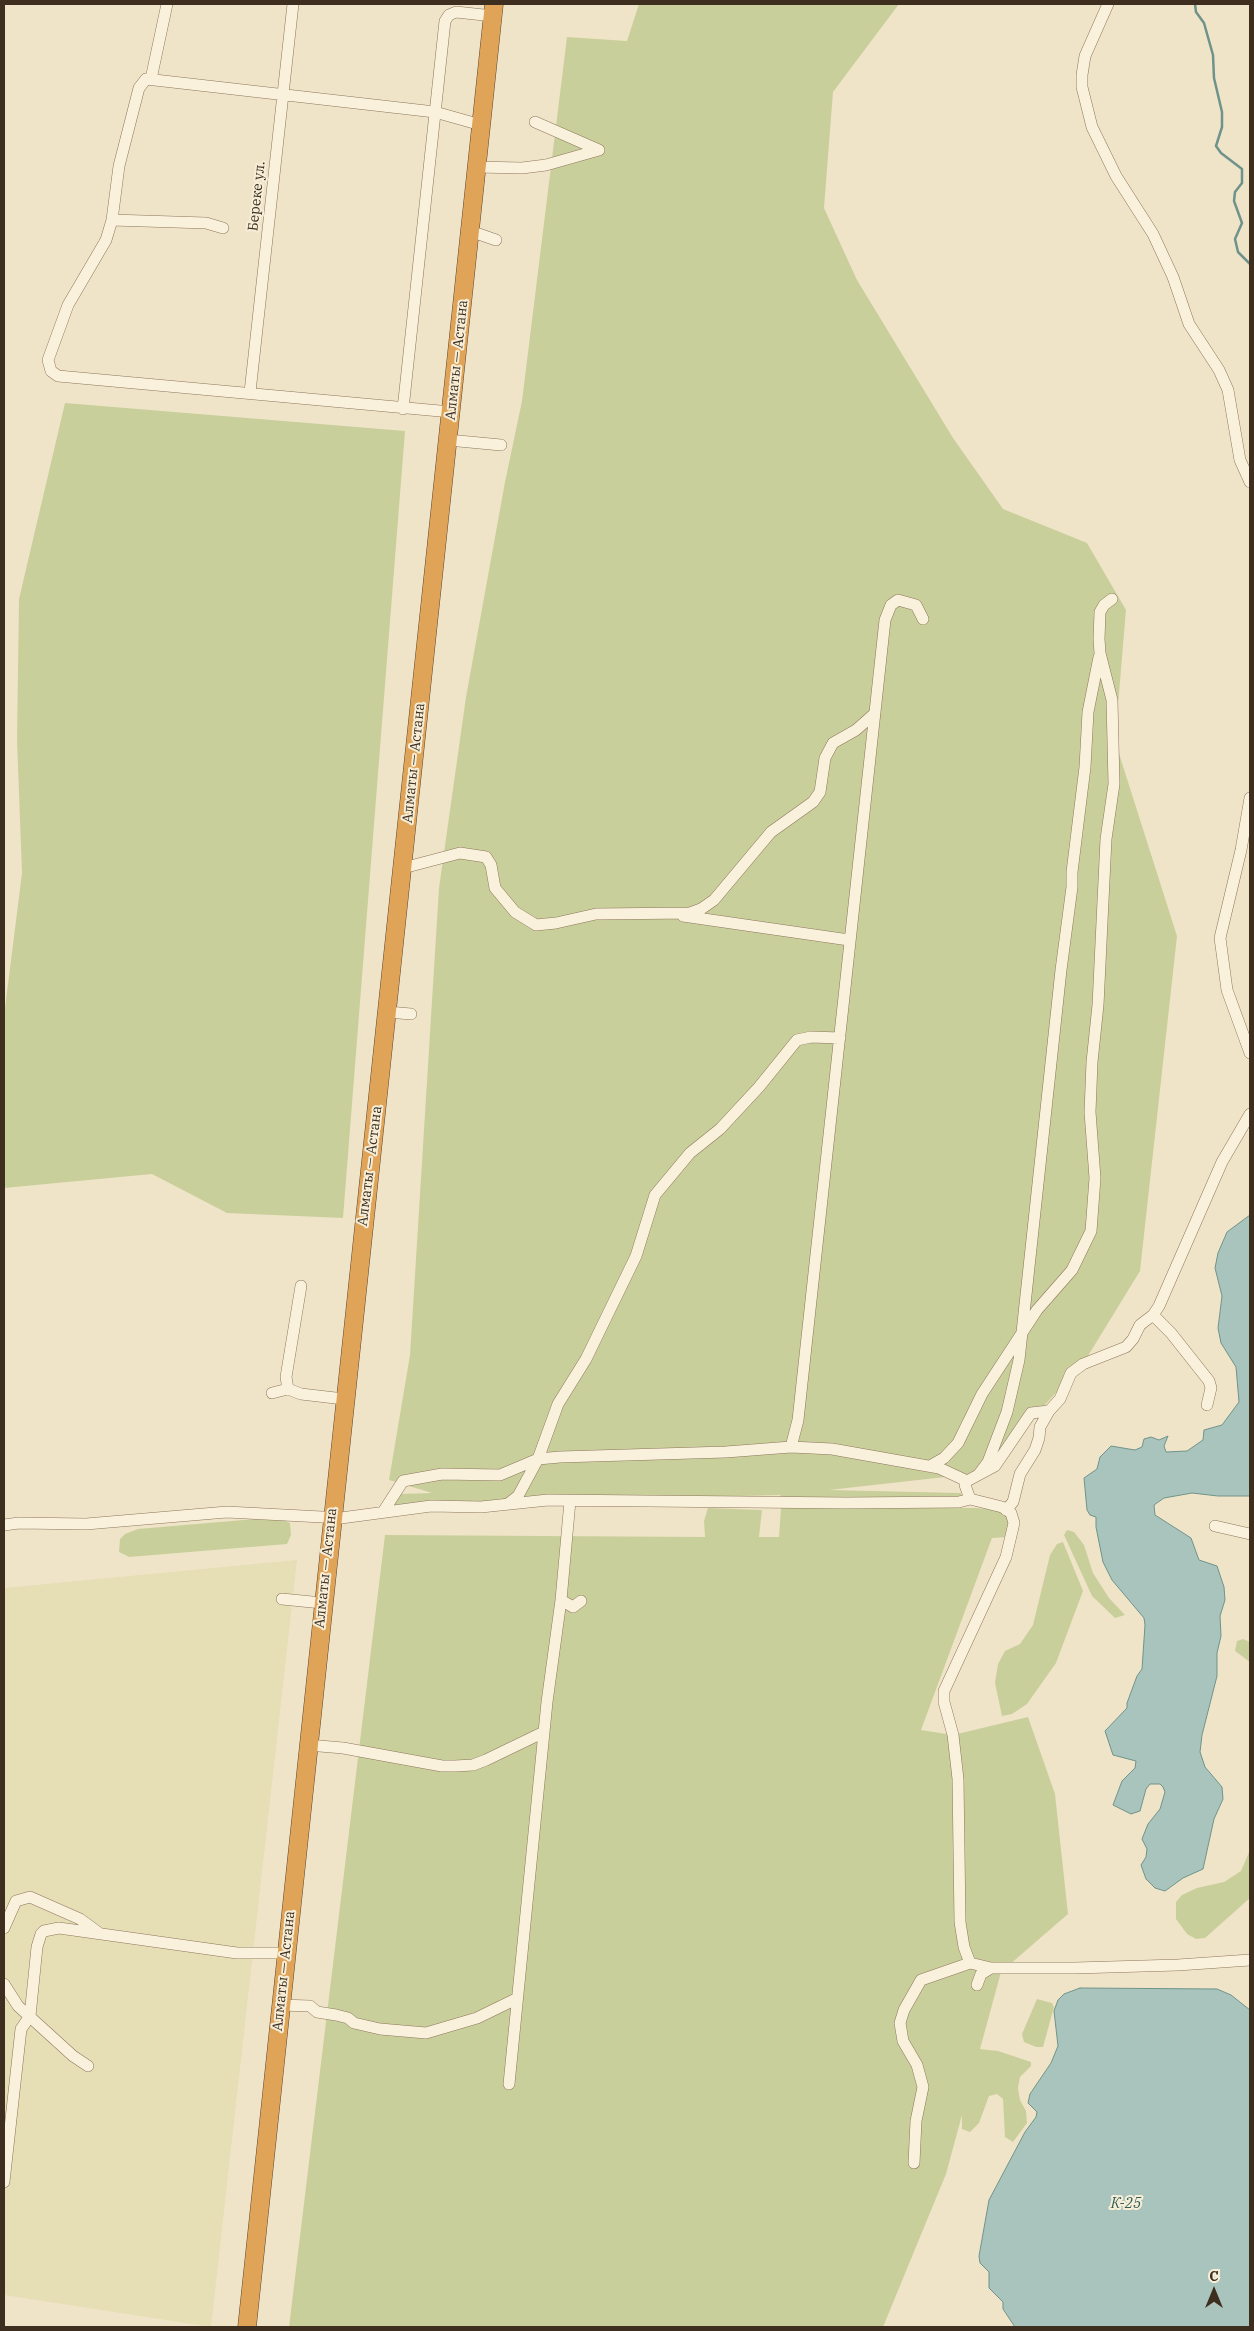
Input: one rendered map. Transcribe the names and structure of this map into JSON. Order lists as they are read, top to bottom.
{
  "streets": {
    "highway": ["Алматы — Астана"],
    "street": ["Береке ул."]
  },
  "water": ["К-25"],
  "north": "top"
}
